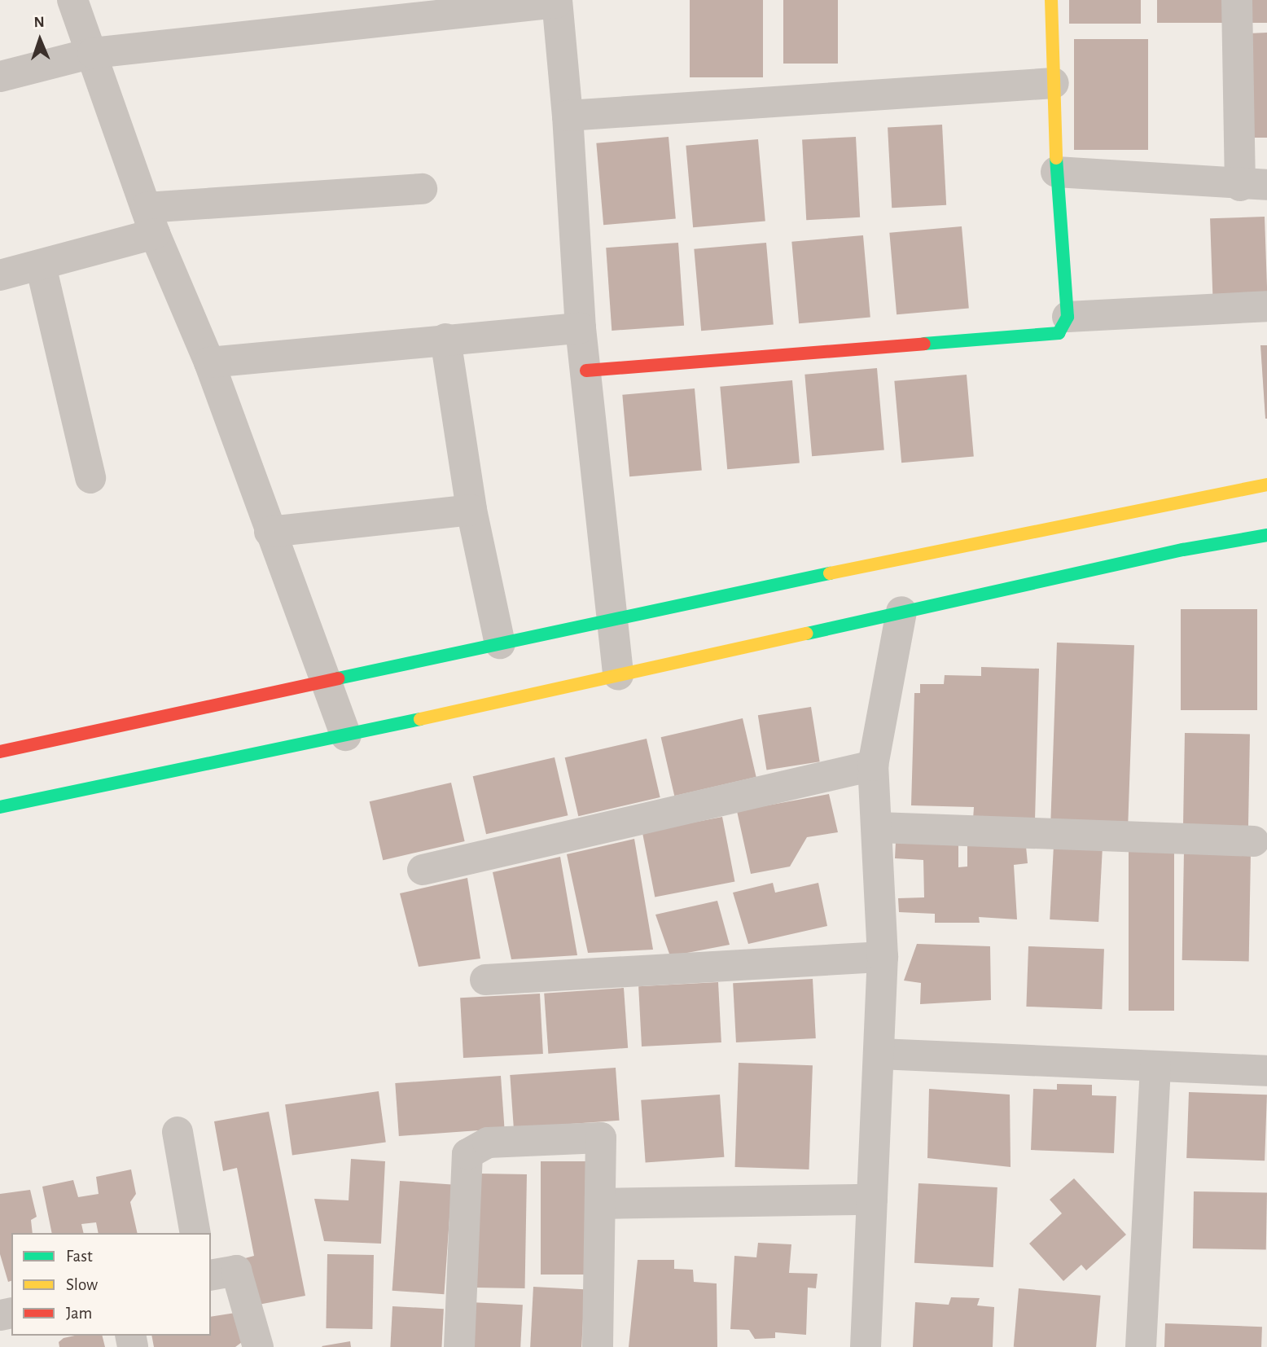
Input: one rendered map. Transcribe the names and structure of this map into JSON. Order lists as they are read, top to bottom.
{
  "legend": ["Fast", "Slow", "Jam"],
  "north": "top"
}
